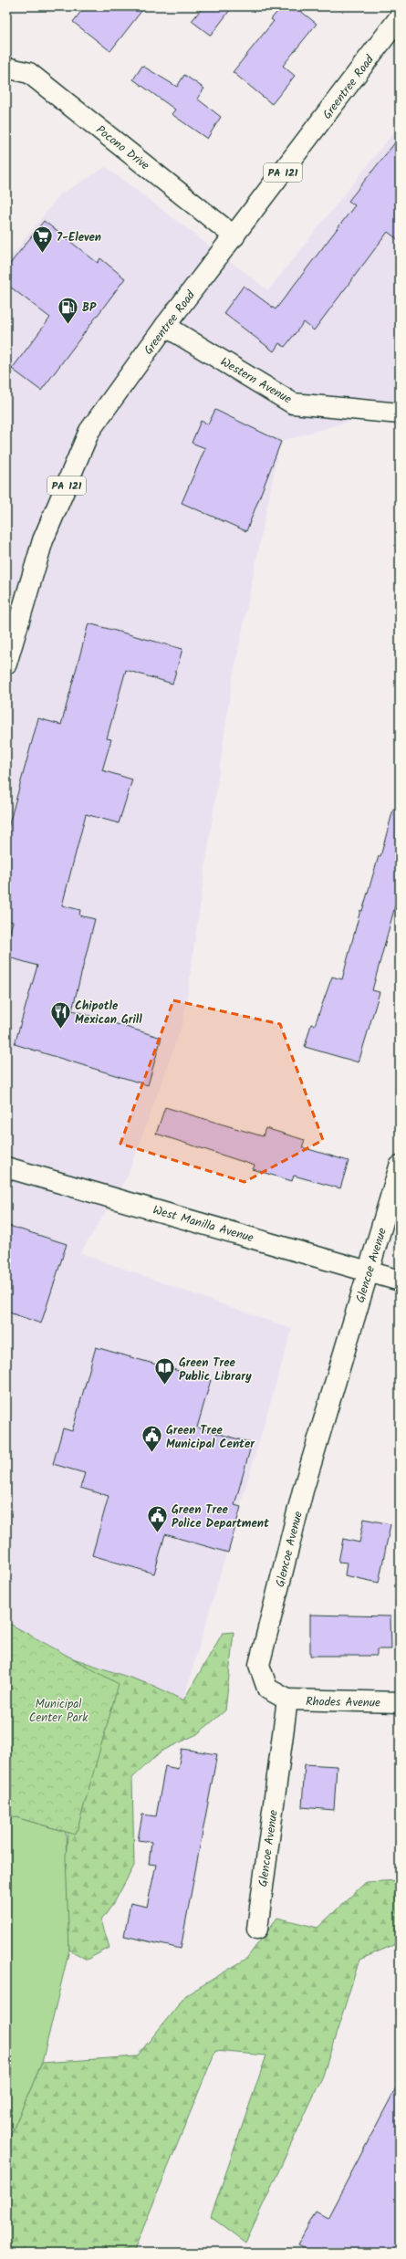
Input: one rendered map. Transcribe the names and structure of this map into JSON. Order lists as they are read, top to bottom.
{
  "streets": {
    "street": [
      "Greentree Road",
      "Pocono Drive",
      "PA 121",
      "Western Avenue",
      "West Manilla Avenue",
      "Glencoe Avenue",
      "Rhodes Avenue"
    ]
  },
  "crossings": [
    ["Greentree Road", "Pocono Drive"],
    ["Greentree Road", "Western Avenue"],
    ["West Manilla Avenue", "Glencoe Avenue"],
    ["Glencoe Avenue", "Rhodes Avenue"]
  ],
  "parks": ["Municipal Center Park"],
  "places": {
    "supermarket": ["7-Eleven"],
    "fuel station": ["BP"],
    "restaurant": ["Chipotle Mexican Grill"],
    "library": ["Green Tree Public Library"],
    "public building": ["Green Tree Municipal Center", "Green Tree Police Department"]
  }
}
